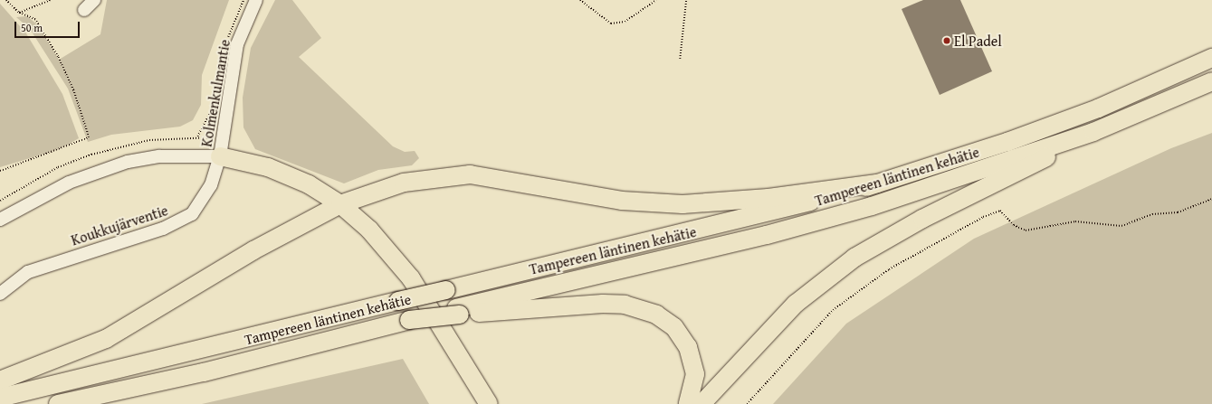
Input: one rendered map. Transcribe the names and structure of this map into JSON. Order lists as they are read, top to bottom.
{
  "streets": {
    "highway": ["Tampereen läntinen kehätie"],
    "street": ["Kolmenkulmantie", "Koukkujärventie"]
  },
  "crossings": [
    ["Kolmenkulmantie", "Koukkujärventie"]
  ],
  "places": ["El Padel"],
  "scale_bar": "50 m"
}
